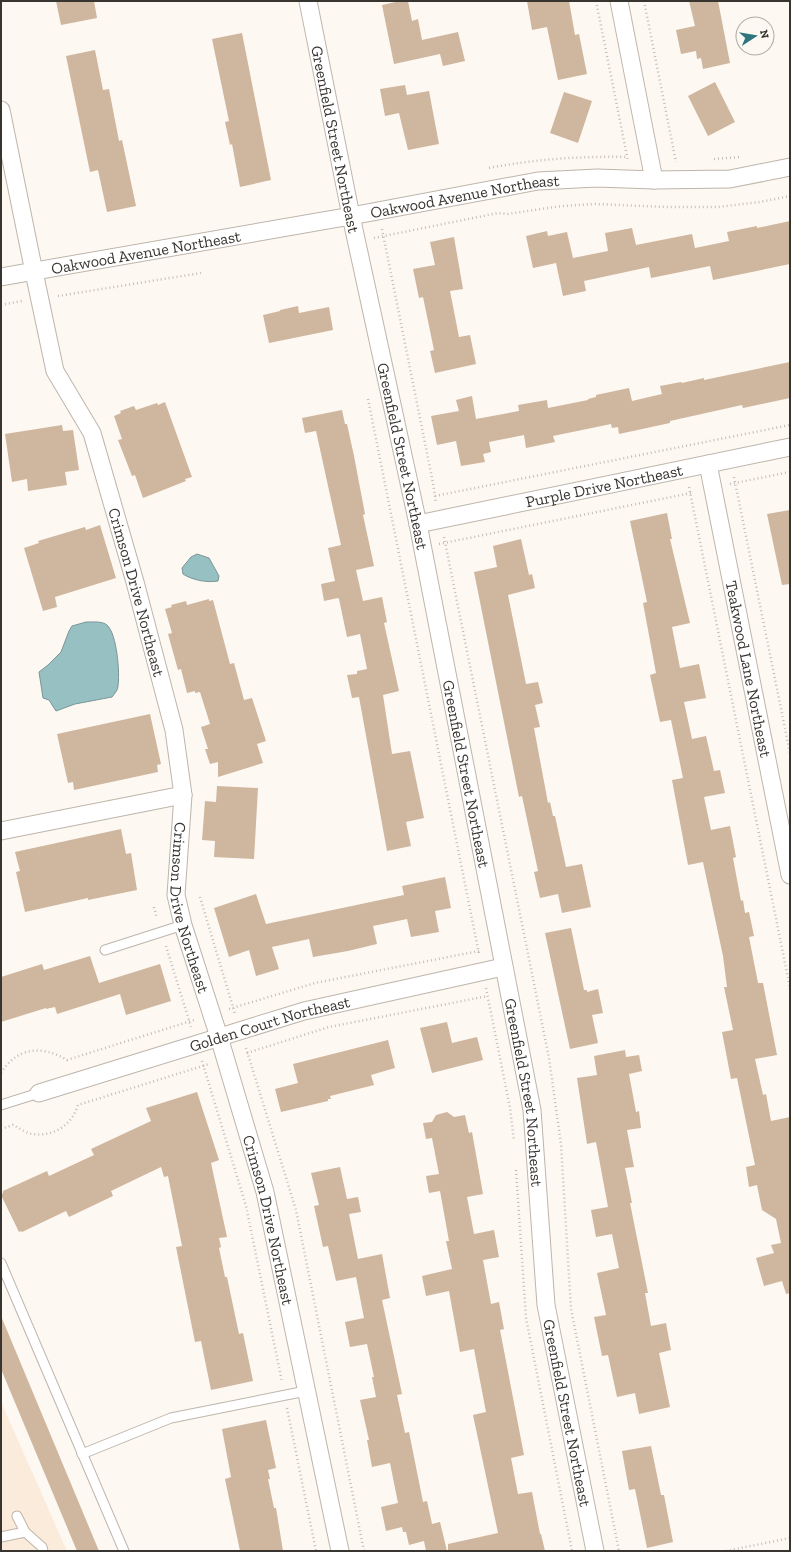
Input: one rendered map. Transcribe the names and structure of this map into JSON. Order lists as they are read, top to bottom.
{
  "streets": {
    "street": [
      "Greenfield Street Northeast",
      "Oakwood Avenue Northeast",
      "Purple Drive Northeast",
      "Crimson Drive Northeast",
      "Teakwood Lane Northeast",
      "Golden Court Northeast"
    ]
  },
  "crossings": [
    ["Greenfield Street Northeast", "Oakwood Avenue Northeast"],
    ["Greenfield Street Northeast", "Purple Drive Northeast"],
    ["Greenfield Street Northeast", "Golden Court Northeast"],
    ["Oakwood Avenue Northeast", "Crimson Drive Northeast"],
    ["Purple Drive Northeast", "Teakwood Lane Northeast"],
    ["Crimson Drive Northeast", "Golden Court Northeast"]
  ],
  "north": "right"
}
